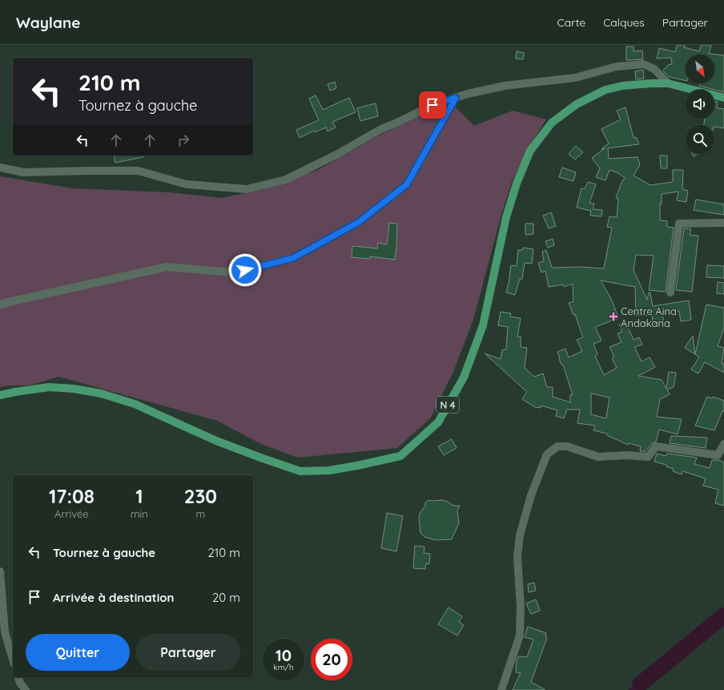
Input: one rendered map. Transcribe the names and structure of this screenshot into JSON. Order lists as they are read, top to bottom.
{
  "streets": {
    "main road": ["N 4"]
  },
  "places": {
    "health": ["Centre Aina Andakana"]
  },
  "north": "bottom right",
  "page": {
    "header": "Waylane",
    "nav": ["Carte", "Calques", "Partager"],
    "turn": ["210 m", "Tournez à gauche"],
    "eta": [
      "17:08",
      "Arrivée",
      "1",
      "min",
      "230",
      "m"
    ],
    "list": [
      {
        "name": "Tournez à gauche",
        "value": "210 m"
      },
      {
        "name": "Arrivée à destination",
        "value": "20 m"
      }
    ],
    "buttons": ["Quitter", "Partager"],
    "speed": "10 km/h",
    "limit": "20"
  }
}
